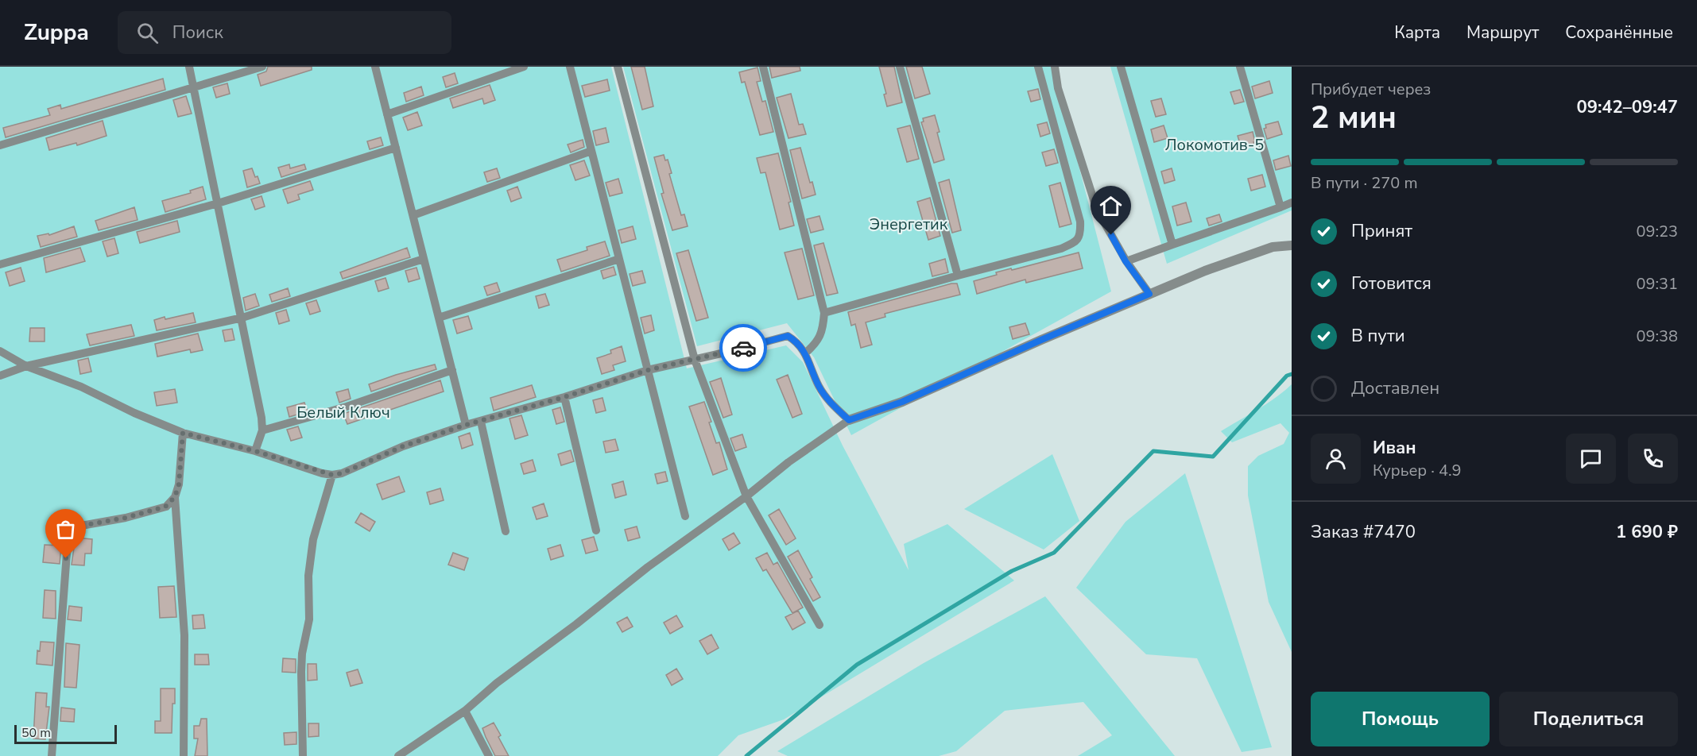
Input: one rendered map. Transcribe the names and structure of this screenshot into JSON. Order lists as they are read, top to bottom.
{
  "parks": ["Локомотив-5", "Энергетик", "Белый Ключ"],
  "scale_bar": "50 m",
  "page": {
    "header": "Zuppa",
    "search": "Поиск",
    "nav": ["Карта", "Маршрут", "Сохранённые"],
    "heading": ["2 мин", "Прибудет через", "09:42–09:47"],
    "panel": [
      "Иван",
      "Курьер · 4.9",
      "Заказ #7470",
      "1 690 ₽"
    ],
    "bar": "В пути · 270 m",
    "list": [
      ["Принят", "09:23"],
      ["Готовится", "09:31"],
      ["В пути", "09:38"],
      "Доставлен"
    ],
    "buttons": ["Помощь", "Поделиться"],
    "scale": "50 m"
  }
}
